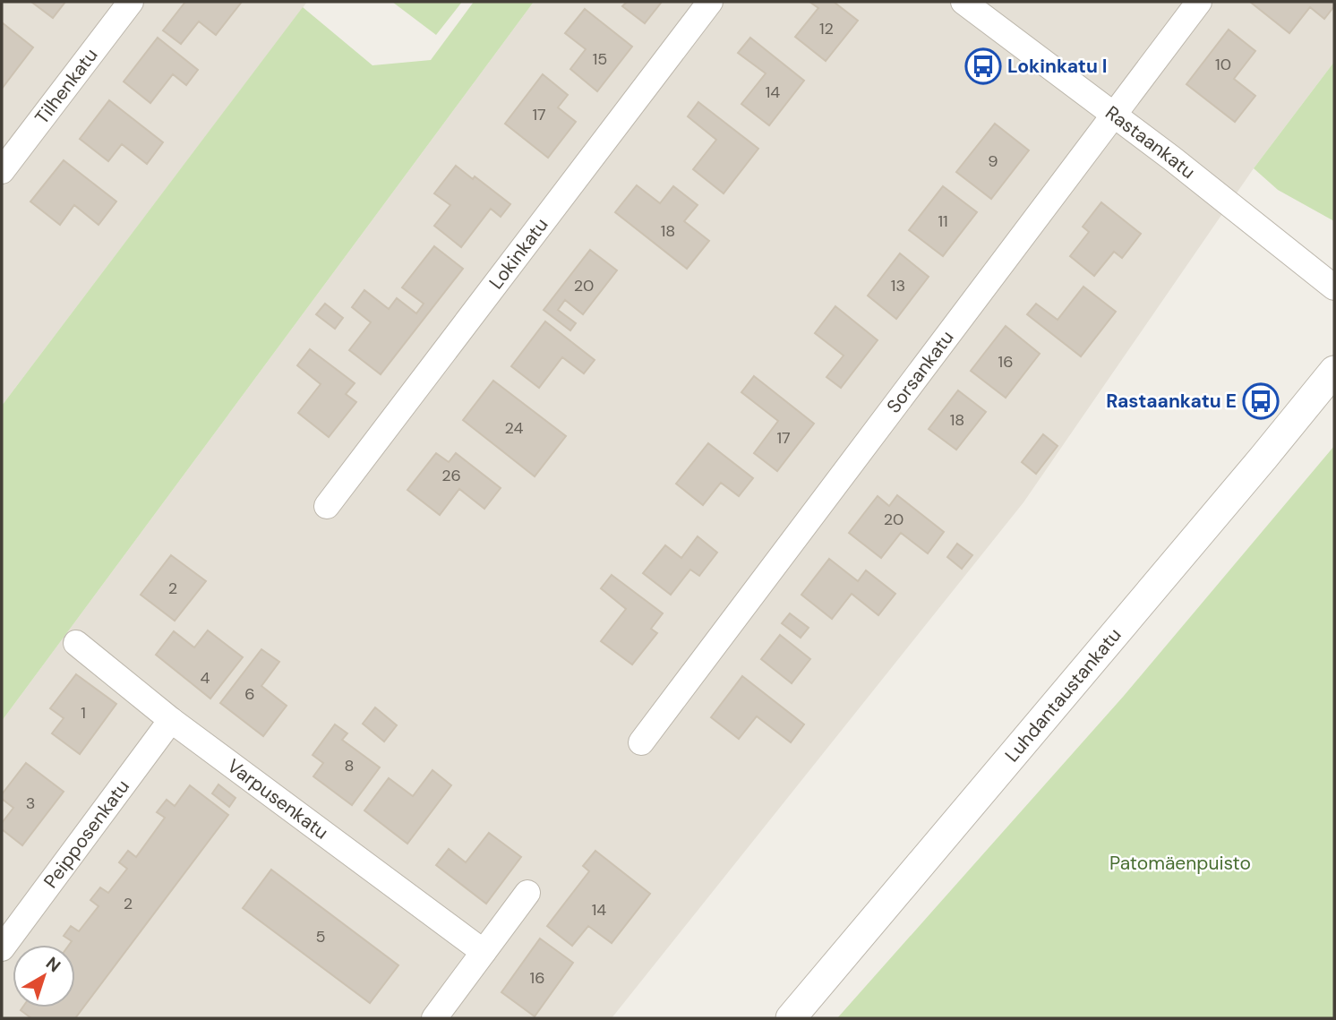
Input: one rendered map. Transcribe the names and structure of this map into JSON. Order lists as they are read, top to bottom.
{
  "streets": {
    "street": [
      "Tilhenkatu",
      "Rastaankatu",
      "Lokinkatu",
      "Sorsankatu",
      "Luhdantaustankatu",
      "Varpusenkatu",
      "Peipposenkatu"
    ]
  },
  "crossings": [
    ["Rastaankatu", "Sorsankatu"],
    ["Varpusenkatu", "Peipposenkatu"]
  ],
  "parks": ["Patomäenpuisto"],
  "places": {
    "bus stop": ["Lokinkatu I", "Rastaankatu E"]
  },
  "house_numbers": [
    "12",
    "15",
    "10",
    "14",
    "17",
    "9",
    "11",
    "18",
    "20",
    "13",
    "16",
    "18",
    "24",
    "17",
    "26",
    "20",
    "2",
    "4",
    "6",
    "1",
    "8",
    "3",
    "2",
    "14",
    "5",
    "16"
  ],
  "north": "top right"
}
